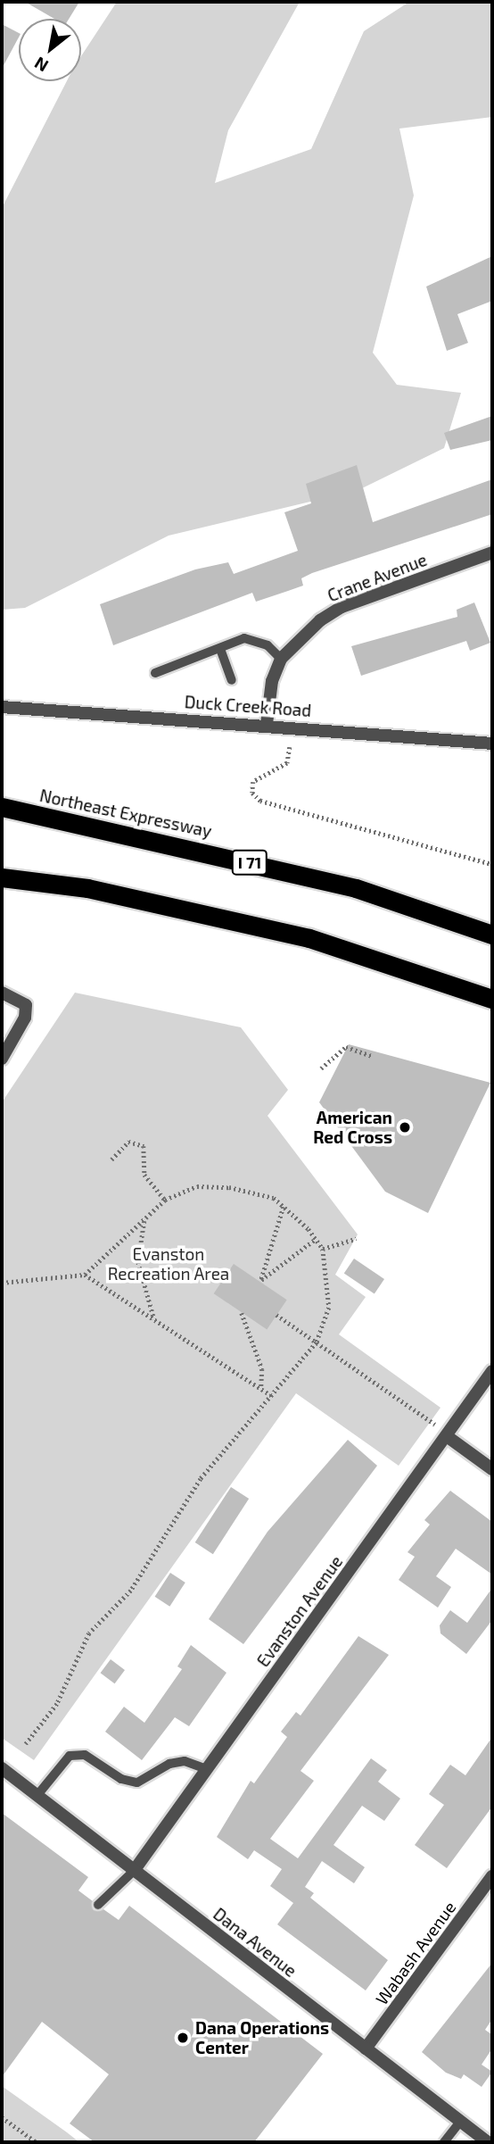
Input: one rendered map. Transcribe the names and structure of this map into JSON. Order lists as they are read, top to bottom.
{
  "streets": {
    "highway": ["Northeast Expressway", "I 71"],
    "street": [
      "Crane Avenue",
      "Duck Creek Road",
      "Evanston Avenue",
      "Dana Avenue",
      "Wabash Avenue"
    ]
  },
  "crossings": [
    ["Evanston Avenue", "Dana Avenue"],
    ["Dana Avenue", "Wabash Avenue"]
  ],
  "parks": ["Evanston Recreation Area"],
  "places": ["American Red Cross", "Dana Operations Center"],
  "north": "bottom left"
}
